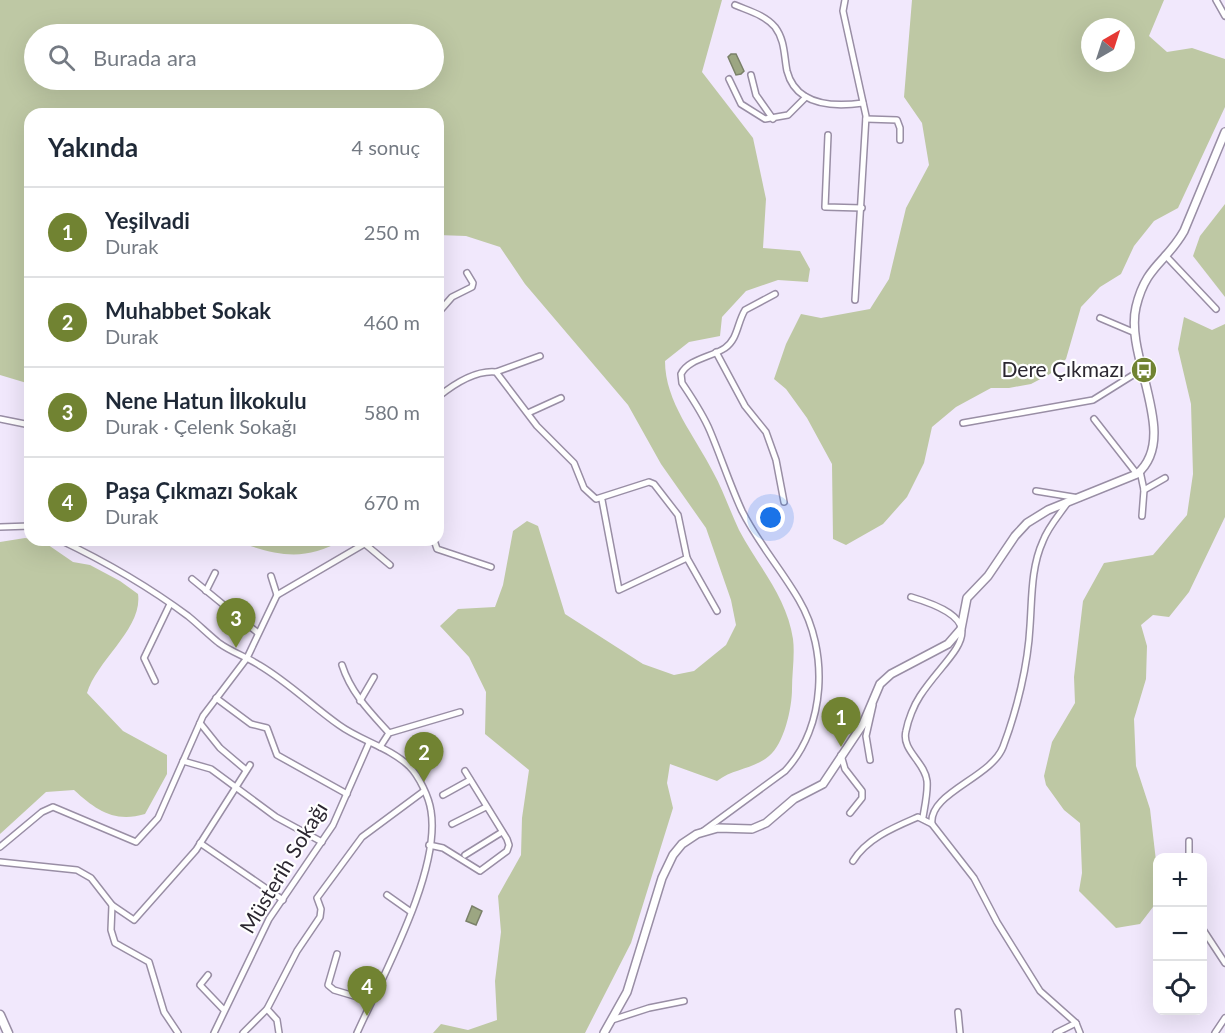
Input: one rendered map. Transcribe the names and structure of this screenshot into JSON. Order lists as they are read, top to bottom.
{
  "streets": {
    "street": ["Müsterih Sokağı"]
  },
  "places": {
    "bus stop": ["Dere Çıkmazı"]
  },
  "north": "top right",
  "page": {
    "search": "Burada ara",
    "heading": ["Yakında", "4 sonuç"],
    "list": [
      {
        "mark": "1",
        "name": "Yeşilvadi",
        "note": "Durak",
        "value": "250 m"
      },
      {
        "mark": "2",
        "name": "Muhabbet Sokak",
        "note": "Durak",
        "value": "460 m"
      },
      {
        "mark": "3",
        "name": "Nene Hatun İlkokulu",
        "note": "Durak · Çelenk Sokağı",
        "value": "580 m"
      },
      {
        "mark": "4",
        "name": "Paşa Çıkmazı Sokak",
        "note": "Durak",
        "value": "670 m"
      }
    ],
    "pins": [
      "3",
      "1",
      "2",
      "4"
    ],
    "map_buttons": ["+", "−"]
  }
}
